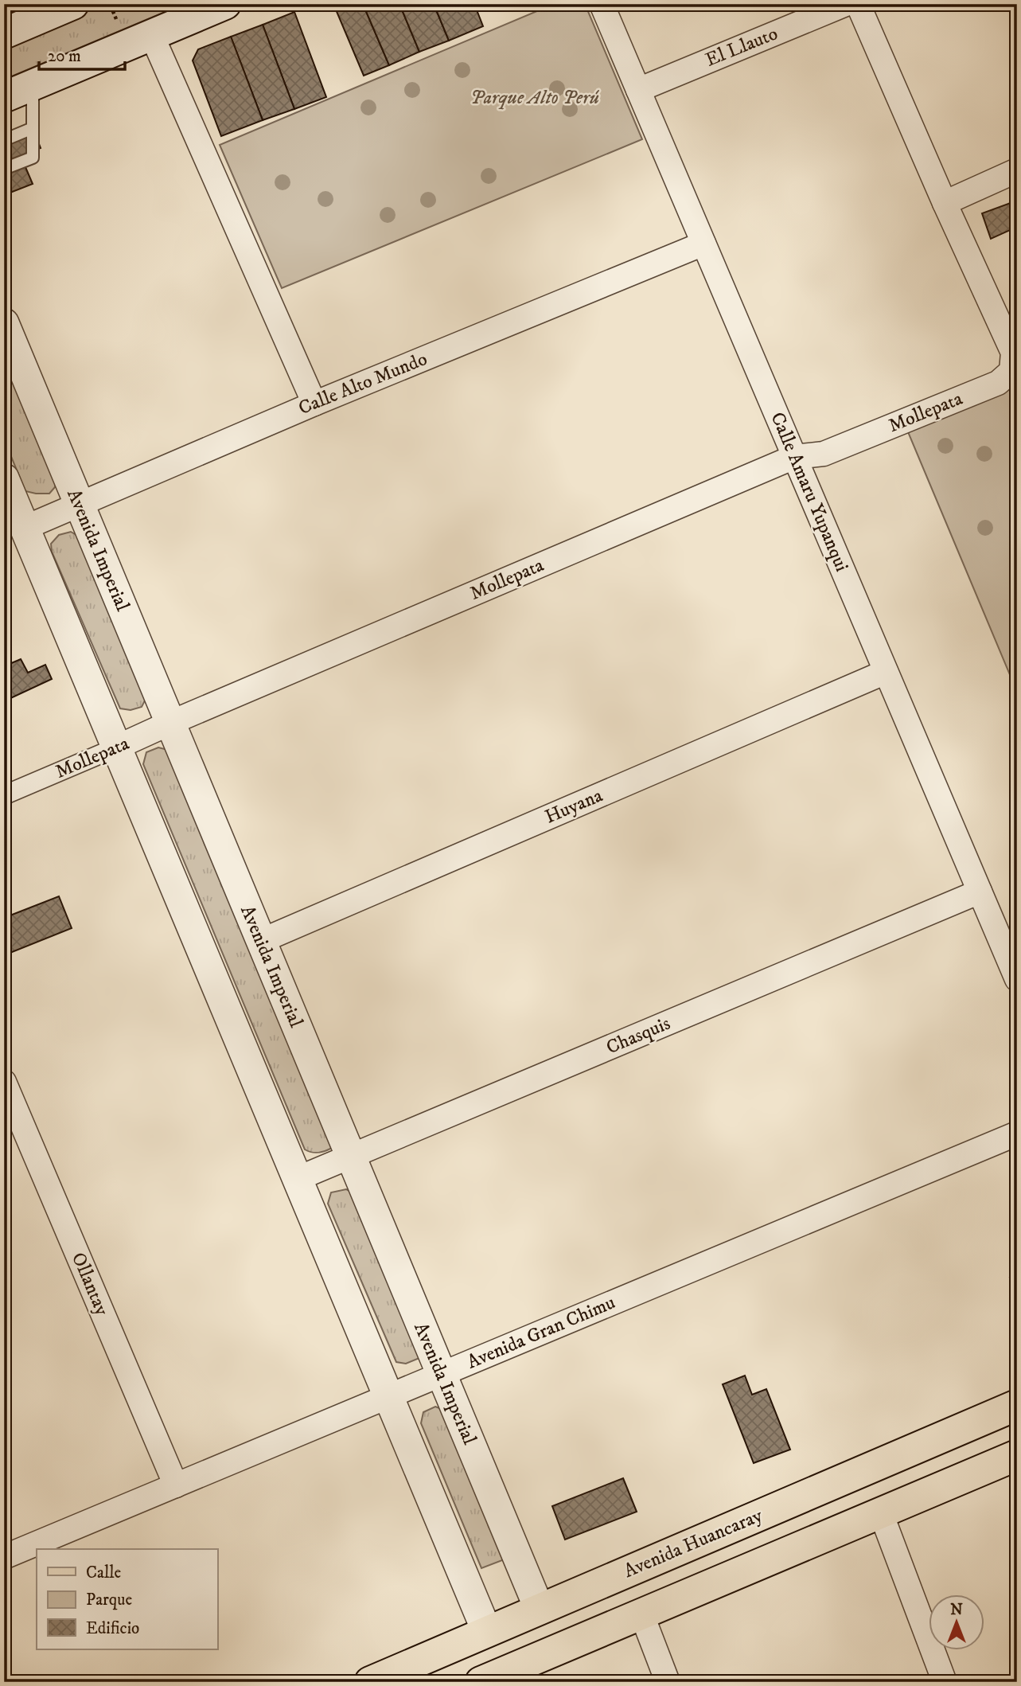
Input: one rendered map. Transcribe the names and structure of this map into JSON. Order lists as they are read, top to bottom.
{
  "streets": {
    "main road": ["Avenida Huancaray"],
    "street": [
      "El Llauto",
      "Calle Alto Mundo",
      "Mollepata",
      "Calle Amaru Yupanqui",
      "Avenida Imperial",
      "Huyana",
      "Chasquis",
      "Ollantay",
      "Avenida Gran Chimu"
    ]
  },
  "crossings": [
    ["El Llauto", "Calle Amaru Yupanqui"],
    ["Calle Alto Mundo", "Calle Amaru Yupanqui"],
    ["Calle Alto Mundo", "Avenida Imperial"],
    ["Mollepata", "Calle Amaru Yupanqui"],
    ["Mollepata", "Avenida Imperial"],
    ["Calle Amaru Yupanqui", "Huyana"],
    ["Calle Amaru Yupanqui", "Chasquis"],
    ["Avenida Imperial", "Huyana"],
    ["Avenida Imperial", "Chasquis"],
    ["Avenida Imperial", "Avenida Gran Chimu"],
    ["Avenida Imperial", "Avenida Huancaray"],
    ["Ollantay", "Avenida Gran Chimu"]
  ],
  "parks": ["Parque Alto Perú"],
  "legend": ["Calle", "Parque", "Edificio"],
  "scale_bar": "20 m",
  "north": "top"
}
